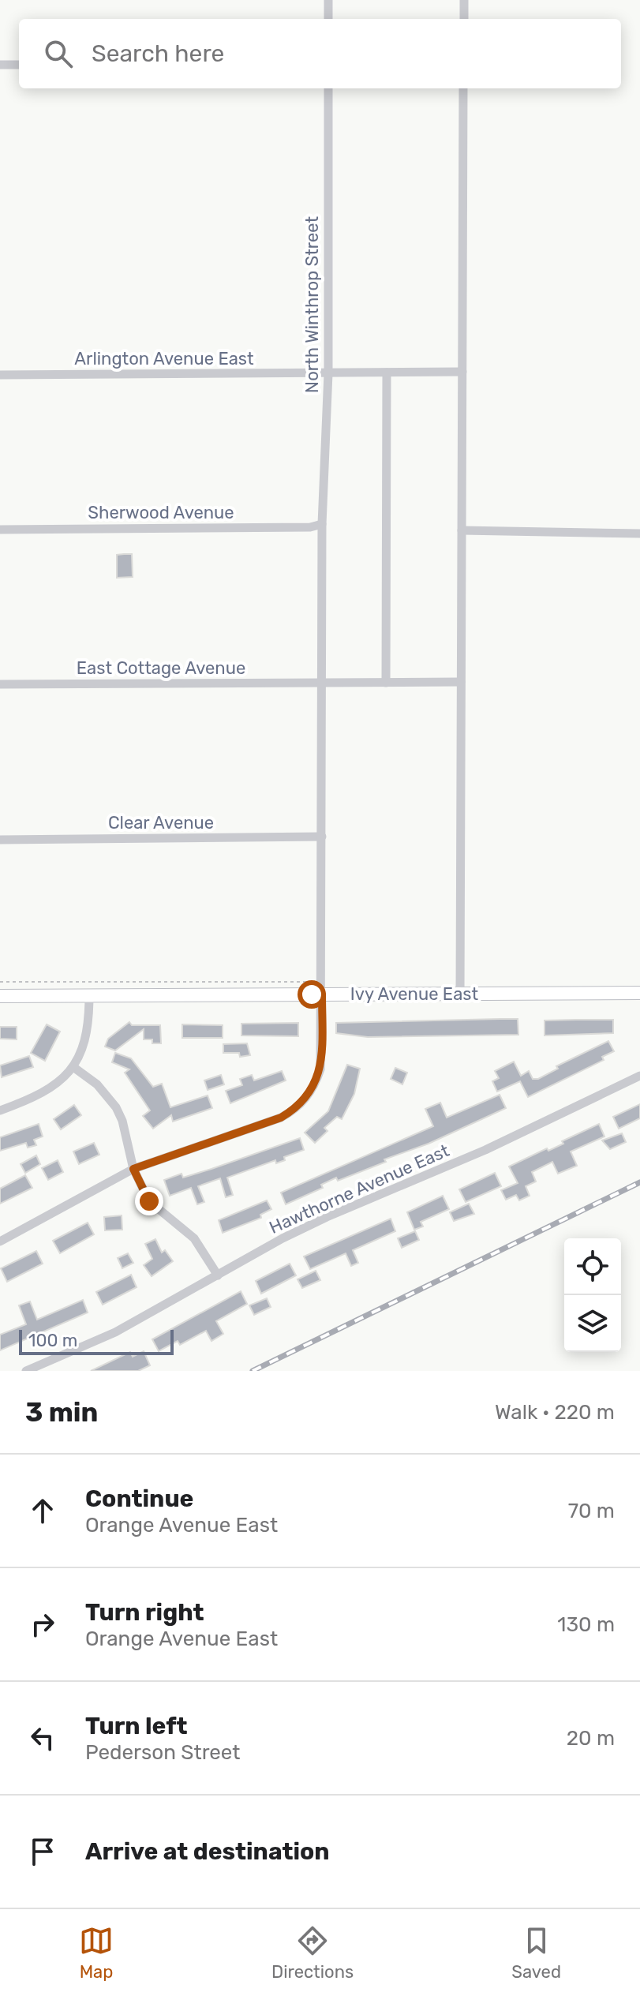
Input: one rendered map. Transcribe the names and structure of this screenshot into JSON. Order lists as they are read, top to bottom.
{
  "streets": {
    "street": [
      "North Winthrop Street",
      "Arlington Avenue East",
      "Sherwood Avenue",
      "East Cottage Avenue",
      "Clear Avenue",
      "Ivy Avenue East",
      "Hawthorne Avenue East"
    ]
  },
  "crossings": [
    ["North Winthrop Street", "Arlington Avenue East"],
    ["North Winthrop Street", "Sherwood Avenue"],
    ["North Winthrop Street", "East Cottage Avenue"],
    ["North Winthrop Street", "Clear Avenue"],
    ["North Winthrop Street", "Ivy Avenue East"]
  ],
  "scale_bar": "100 m",
  "page": {
    "search": "Search here",
    "scale": "100 m",
    "heading": ["3 min", "Walk · 220 m"],
    "list": [
      ["Continue", "Orange Avenue East", "70 m"],
      ["Turn right", "Orange Avenue East", "130 m"],
      ["Turn left", "Pederson Street", "20 m"],
      "Arrive at destination"
    ],
    "nav": ["Map", "Directions", "Saved"]
  }
}
